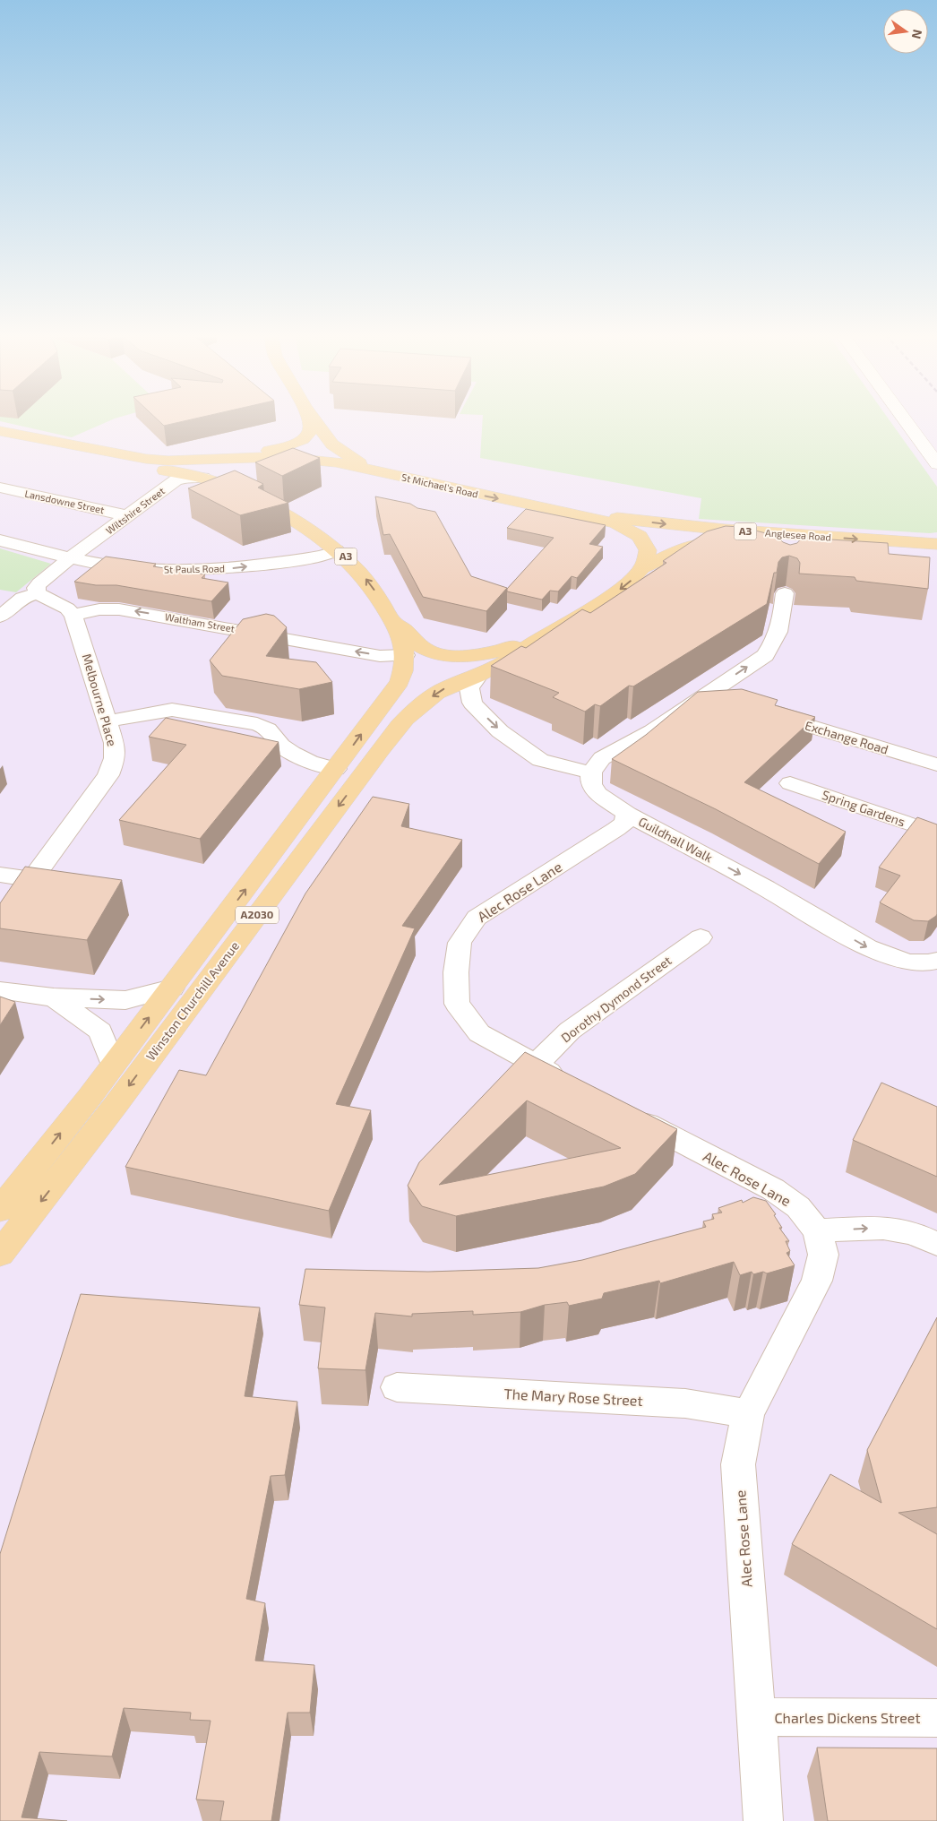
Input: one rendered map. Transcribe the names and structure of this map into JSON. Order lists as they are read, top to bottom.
{
  "streets": {
    "main road": [
      "St Michael's Road",
      "A3",
      "Anglesea Road",
      "A2030",
      "Winston Churchill Avenue"
    ],
    "street": [
      "Lansdowne Street",
      "Wiltshire Street",
      "St Pauls Road",
      "Waltham Street",
      "Melbourne Place",
      "Exchange Road",
      "Spring Gardens",
      "Guildhall Walk",
      "Alec Rose Lane",
      "Dorothy Dymond Street",
      "The Mary Rose Street",
      "Charles Dickens Street"
    ]
  },
  "crossings": [
    ["St Michael's Road", "A3"],
    ["St Michael's Road", "Anglesea Road"],
    ["Lansdowne Street", "Wiltshire Street"],
    ["Wiltshire Street", "A3"],
    ["Wiltshire Street", "St Pauls Road"],
    ["A3", "Anglesea Road"],
    ["A3", "St Pauls Road"],
    ["A3", "Winston Churchill Avenue"],
    ["Waltham Street", "Melbourne Place"],
    ["Waltham Street", "Winston Churchill Avenue"],
    ["Guildhall Walk", "Alec Rose Lane"],
    ["Alec Rose Lane", "Dorothy Dymond Street"],
    ["Alec Rose Lane", "The Mary Rose Street"],
    ["Alec Rose Lane", "Charles Dickens Street"]
  ],
  "one_way": ["St Michael's Road", "Guildhall Walk"],
  "north": "right"
}
